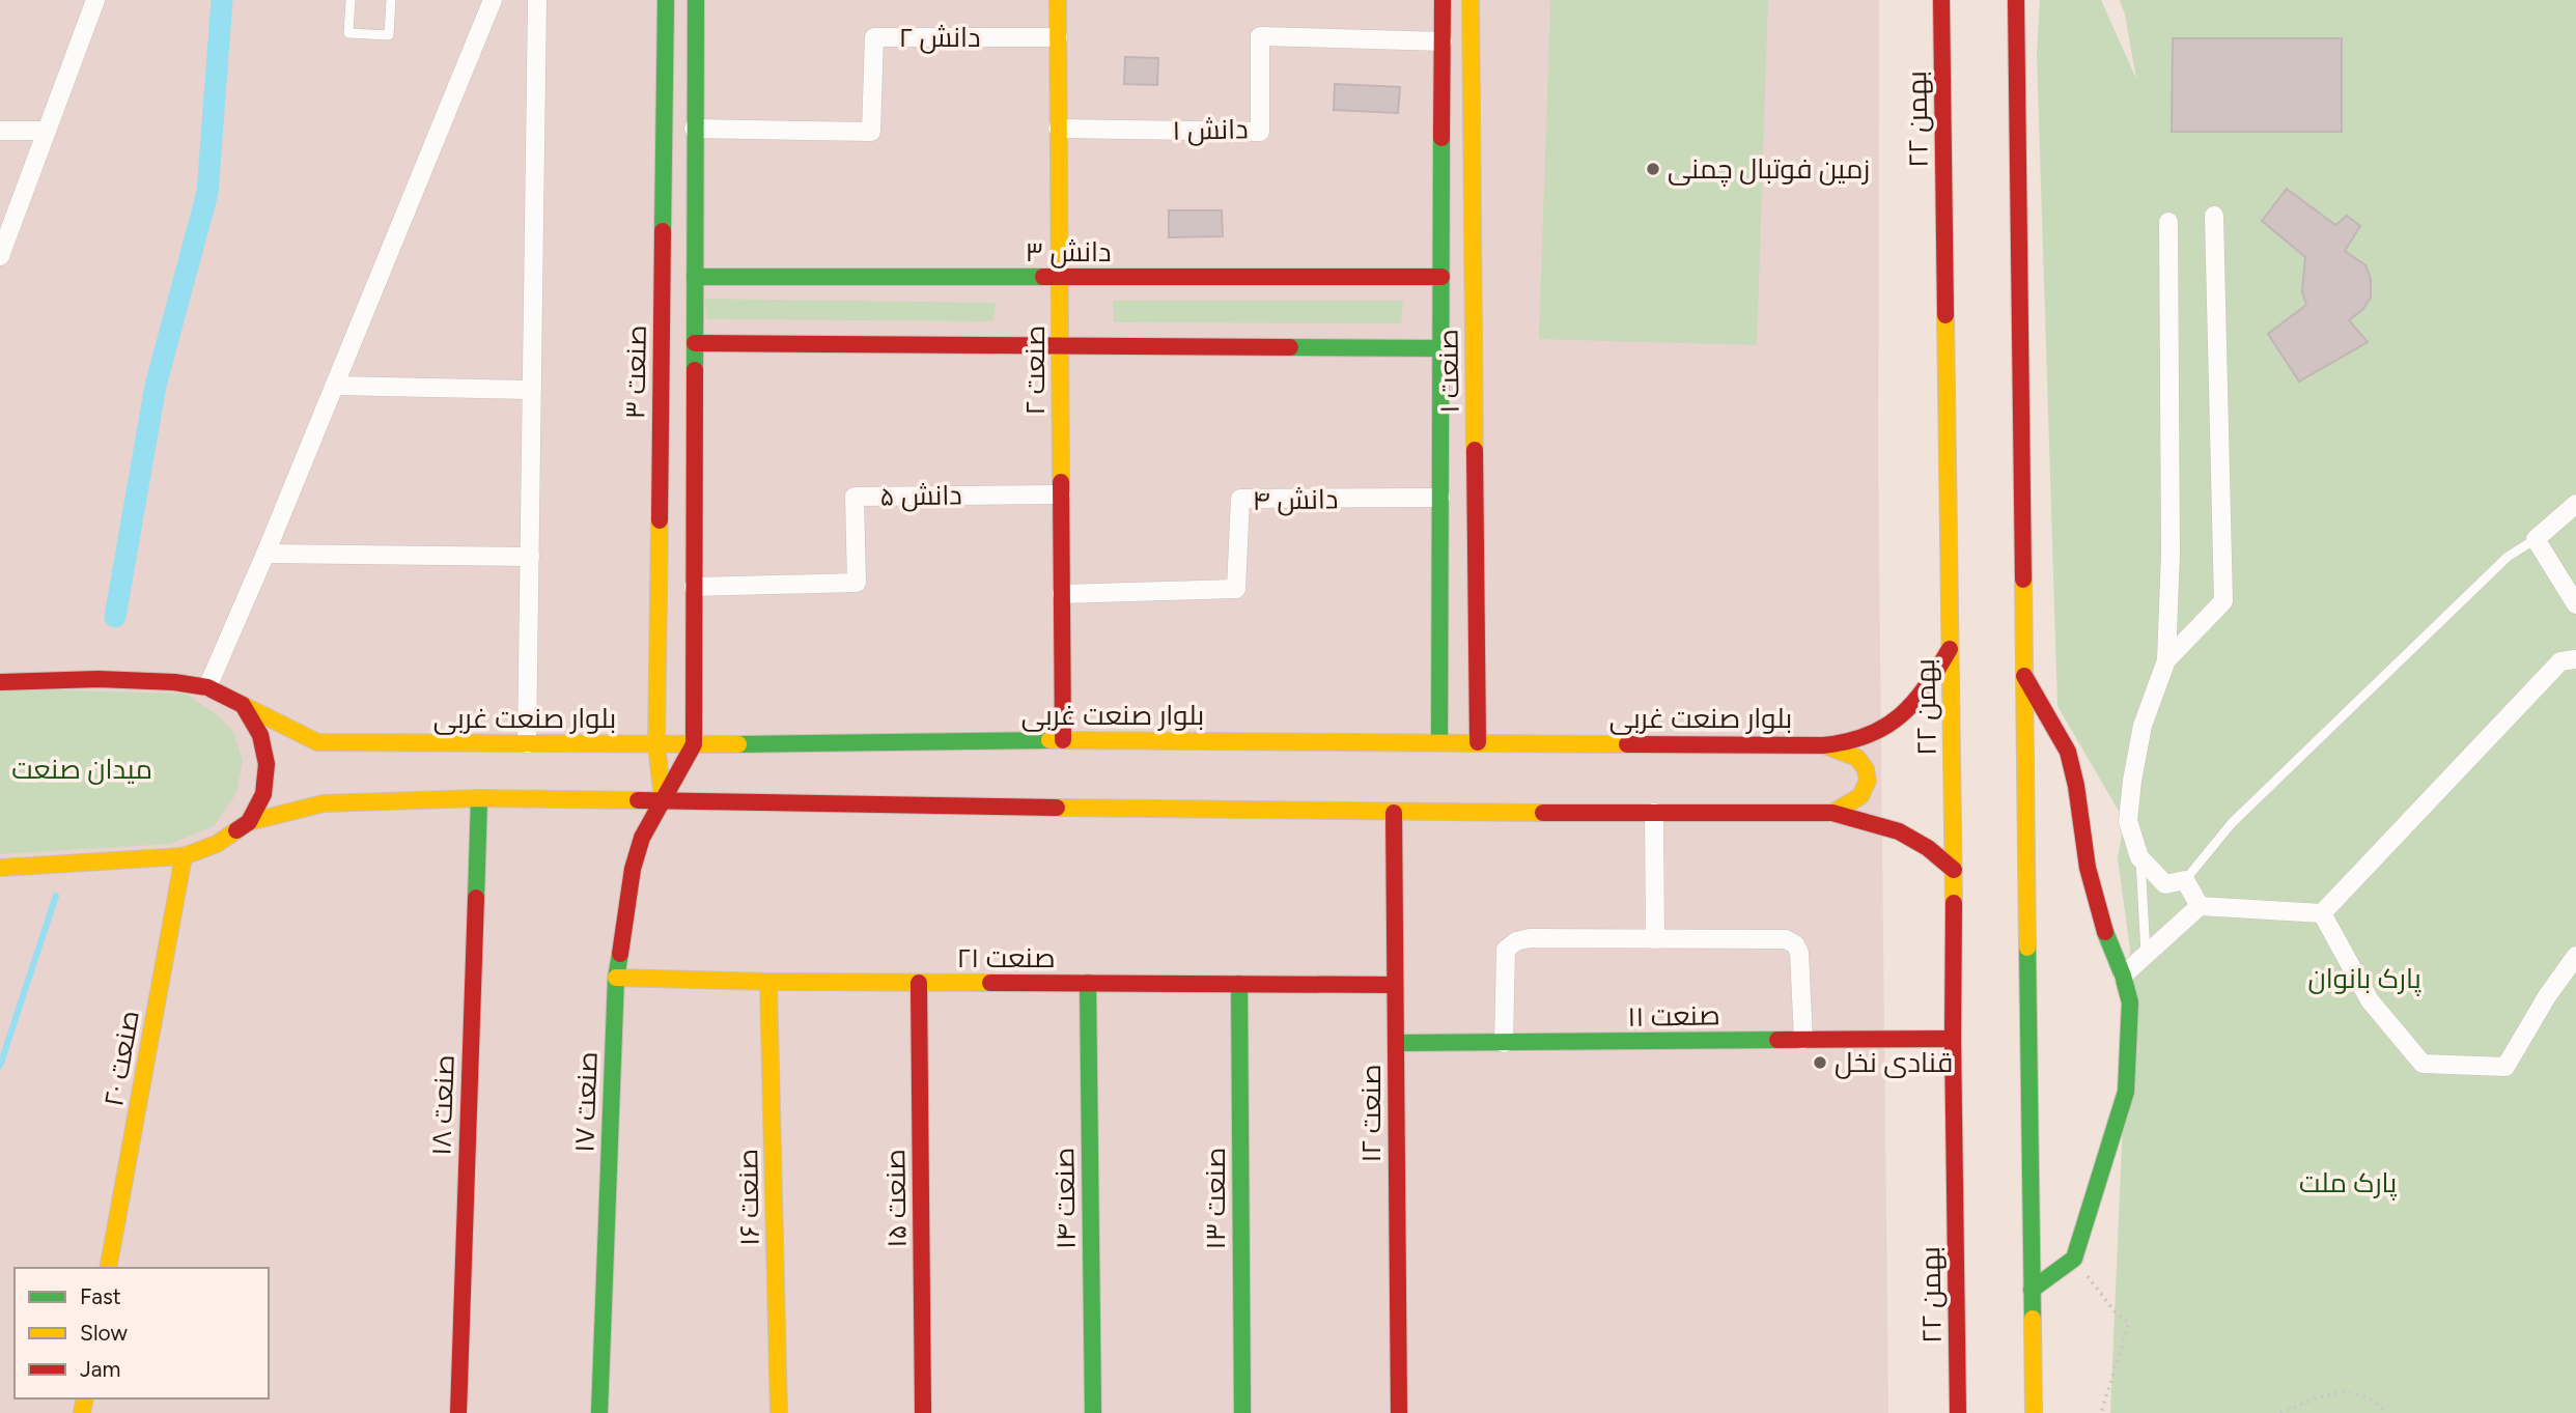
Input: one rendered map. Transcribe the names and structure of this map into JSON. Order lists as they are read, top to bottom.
{
  "streets": {
    "main road": [
      "۲۲ بهمن",
      "دانش ۳",
      "صنعت ۲",
      "صنعت ۱",
      "صنعت ۳",
      "بلوار صنعت غربی",
      "صنعت ۲۱",
      "صنعت ۱۱",
      "صنعت ۲۰",
      "صنعت ۱۷",
      "صنعت ۱۸",
      "صنعت ۱۲",
      "صنعت ۱۶",
      "صنعت ۱۵",
      "صنعت ۱۴",
      "صنعت ۱۳"
    ],
    "street": [
      "دانش ۲",
      "دانش ۱",
      "دانش ۵",
      "دانش ۴"
    ]
  },
  "crossings": [
    ["دانش ۲", "صنعت ۲"],
    ["۲۲ بهمن", "بلوار صنعت غربی"],
    ["۲۲ بهمن", "صنعت ۱۱"],
    ["دانش ۱", "صنعت ۲"],
    ["دانش ۱", "صنعت ۱"],
    ["دانش ۳", "صنعت ۲"],
    ["دانش ۳", "صنعت ۱"],
    ["صنعت ۲", "دانش ۵"],
    ["صنعت ۲", "دانش ۴"],
    ["صنعت ۲", "بلوار صنعت غربی"],
    ["صنعت ۱", "دانش ۴"],
    ["صنعت ۱", "بلوار صنعت غربی"],
    ["صنعت ۳", "بلوار صنعت غربی"],
    ["صنعت ۳", "صنعت ۱۷"],
    ["بلوار صنعت غربی", "صنعت ۱۷"],
    ["صنعت ۲۱", "صنعت ۱۷"],
    ["صنعت ۲۱", "صنعت ۱۲"],
    ["صنعت ۲۱", "صنعت ۱۶"],
    ["صنعت ۲۱", "صنعت ۱۵"],
    ["صنعت ۲۱", "صنعت ۱۴"],
    ["صنعت ۲۱", "صنعت ۱۳"],
    ["صنعت ۱۱", "صنعت ۱۲"]
  ],
  "parks": ["میدان صنعت", "پارک بانوان", "پارک ملت"],
  "places": ["زمین فوتبال چمنی", "قنادی نخل"],
  "legend": ["Fast", "Slow", "Jam"]
}
